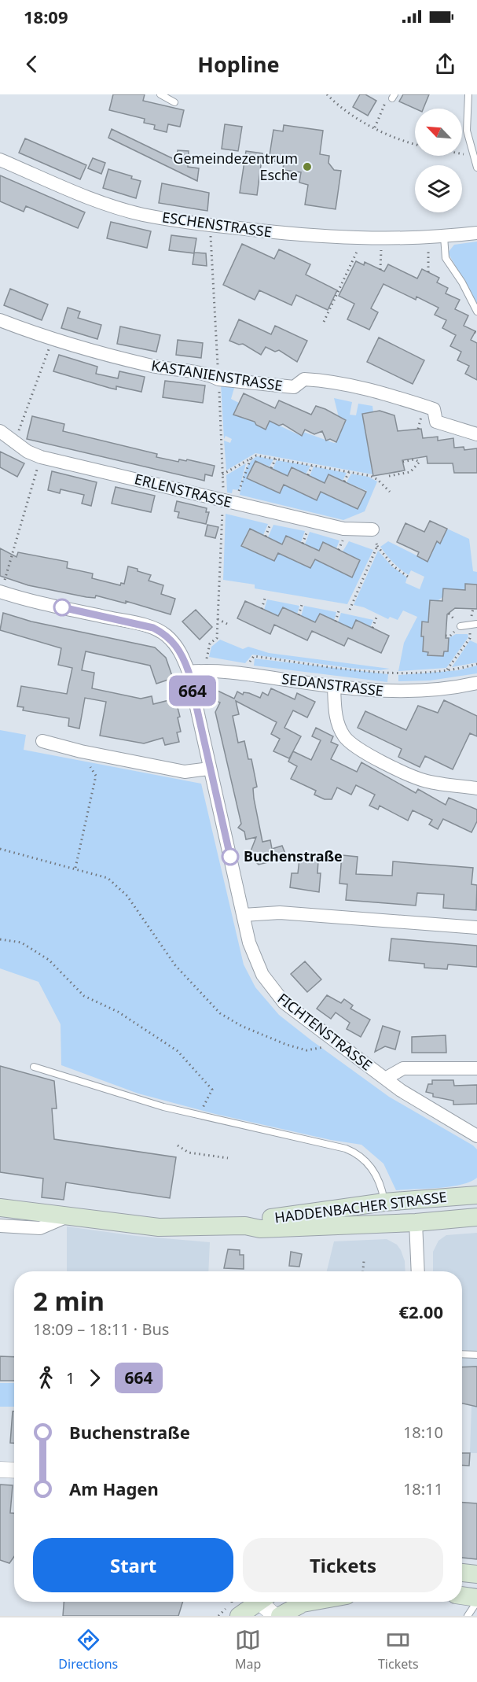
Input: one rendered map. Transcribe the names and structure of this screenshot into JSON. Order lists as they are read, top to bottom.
{
  "streets": {
    "main road": ["HADDENBACHER STRASSE"],
    "street": [
      "ESCHENSTRASSE",
      "KASTANIENSTRASSE",
      "ERLENSTRASSE",
      "SEDANSTRASSE",
      "FICHTENSTRASSE"
    ]
  },
  "crossings": [
    ["SEDANSTRASSE", "FICHTENSTRASSE"]
  ],
  "places": ["Gemeindezentrum Esche", "Buchenstraße"],
  "lines": ["bus line 664"],
  "north": "top left",
  "page": {
    "status": "18:09",
    "header": "Hopline",
    "on_map": "664",
    "heading": ["2 min", "18:09 – 18:11 · Bus", "€2.00"],
    "legs": ["1", "664"],
    "list": [
      {
        "name": "Buchenstraße",
        "value": "18:10"
      },
      {
        "name": "Am Hagen",
        "value": "18:11"
      }
    ],
    "buttons": ["Start", "Tickets"],
    "tabs": ["Directions", "Map", "Tickets"]
  }
}
